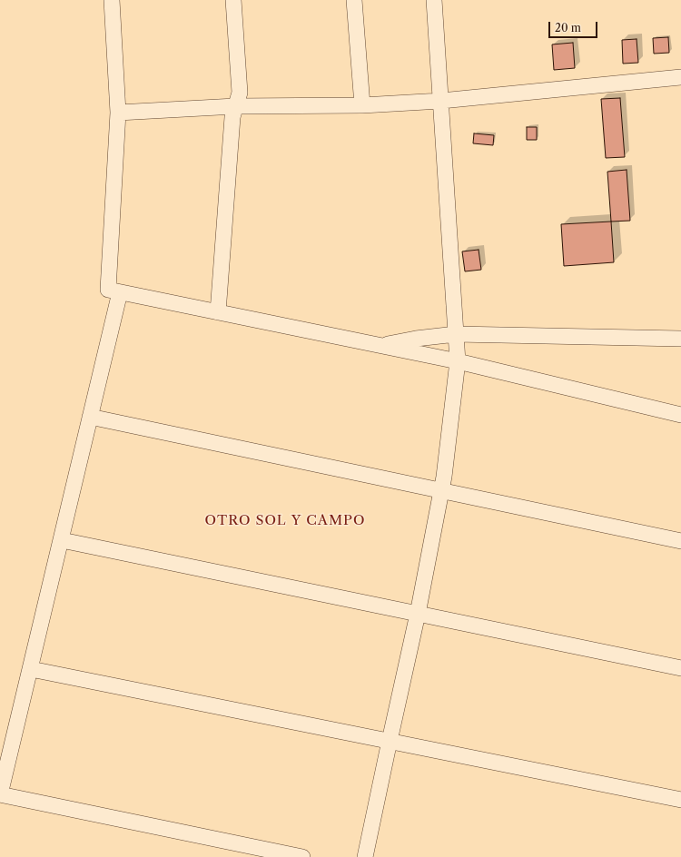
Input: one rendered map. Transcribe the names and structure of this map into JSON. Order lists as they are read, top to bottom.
{
  "districts": ["OTRO SOL Y CAMPO"],
  "scale_bar": "20 m"
}
